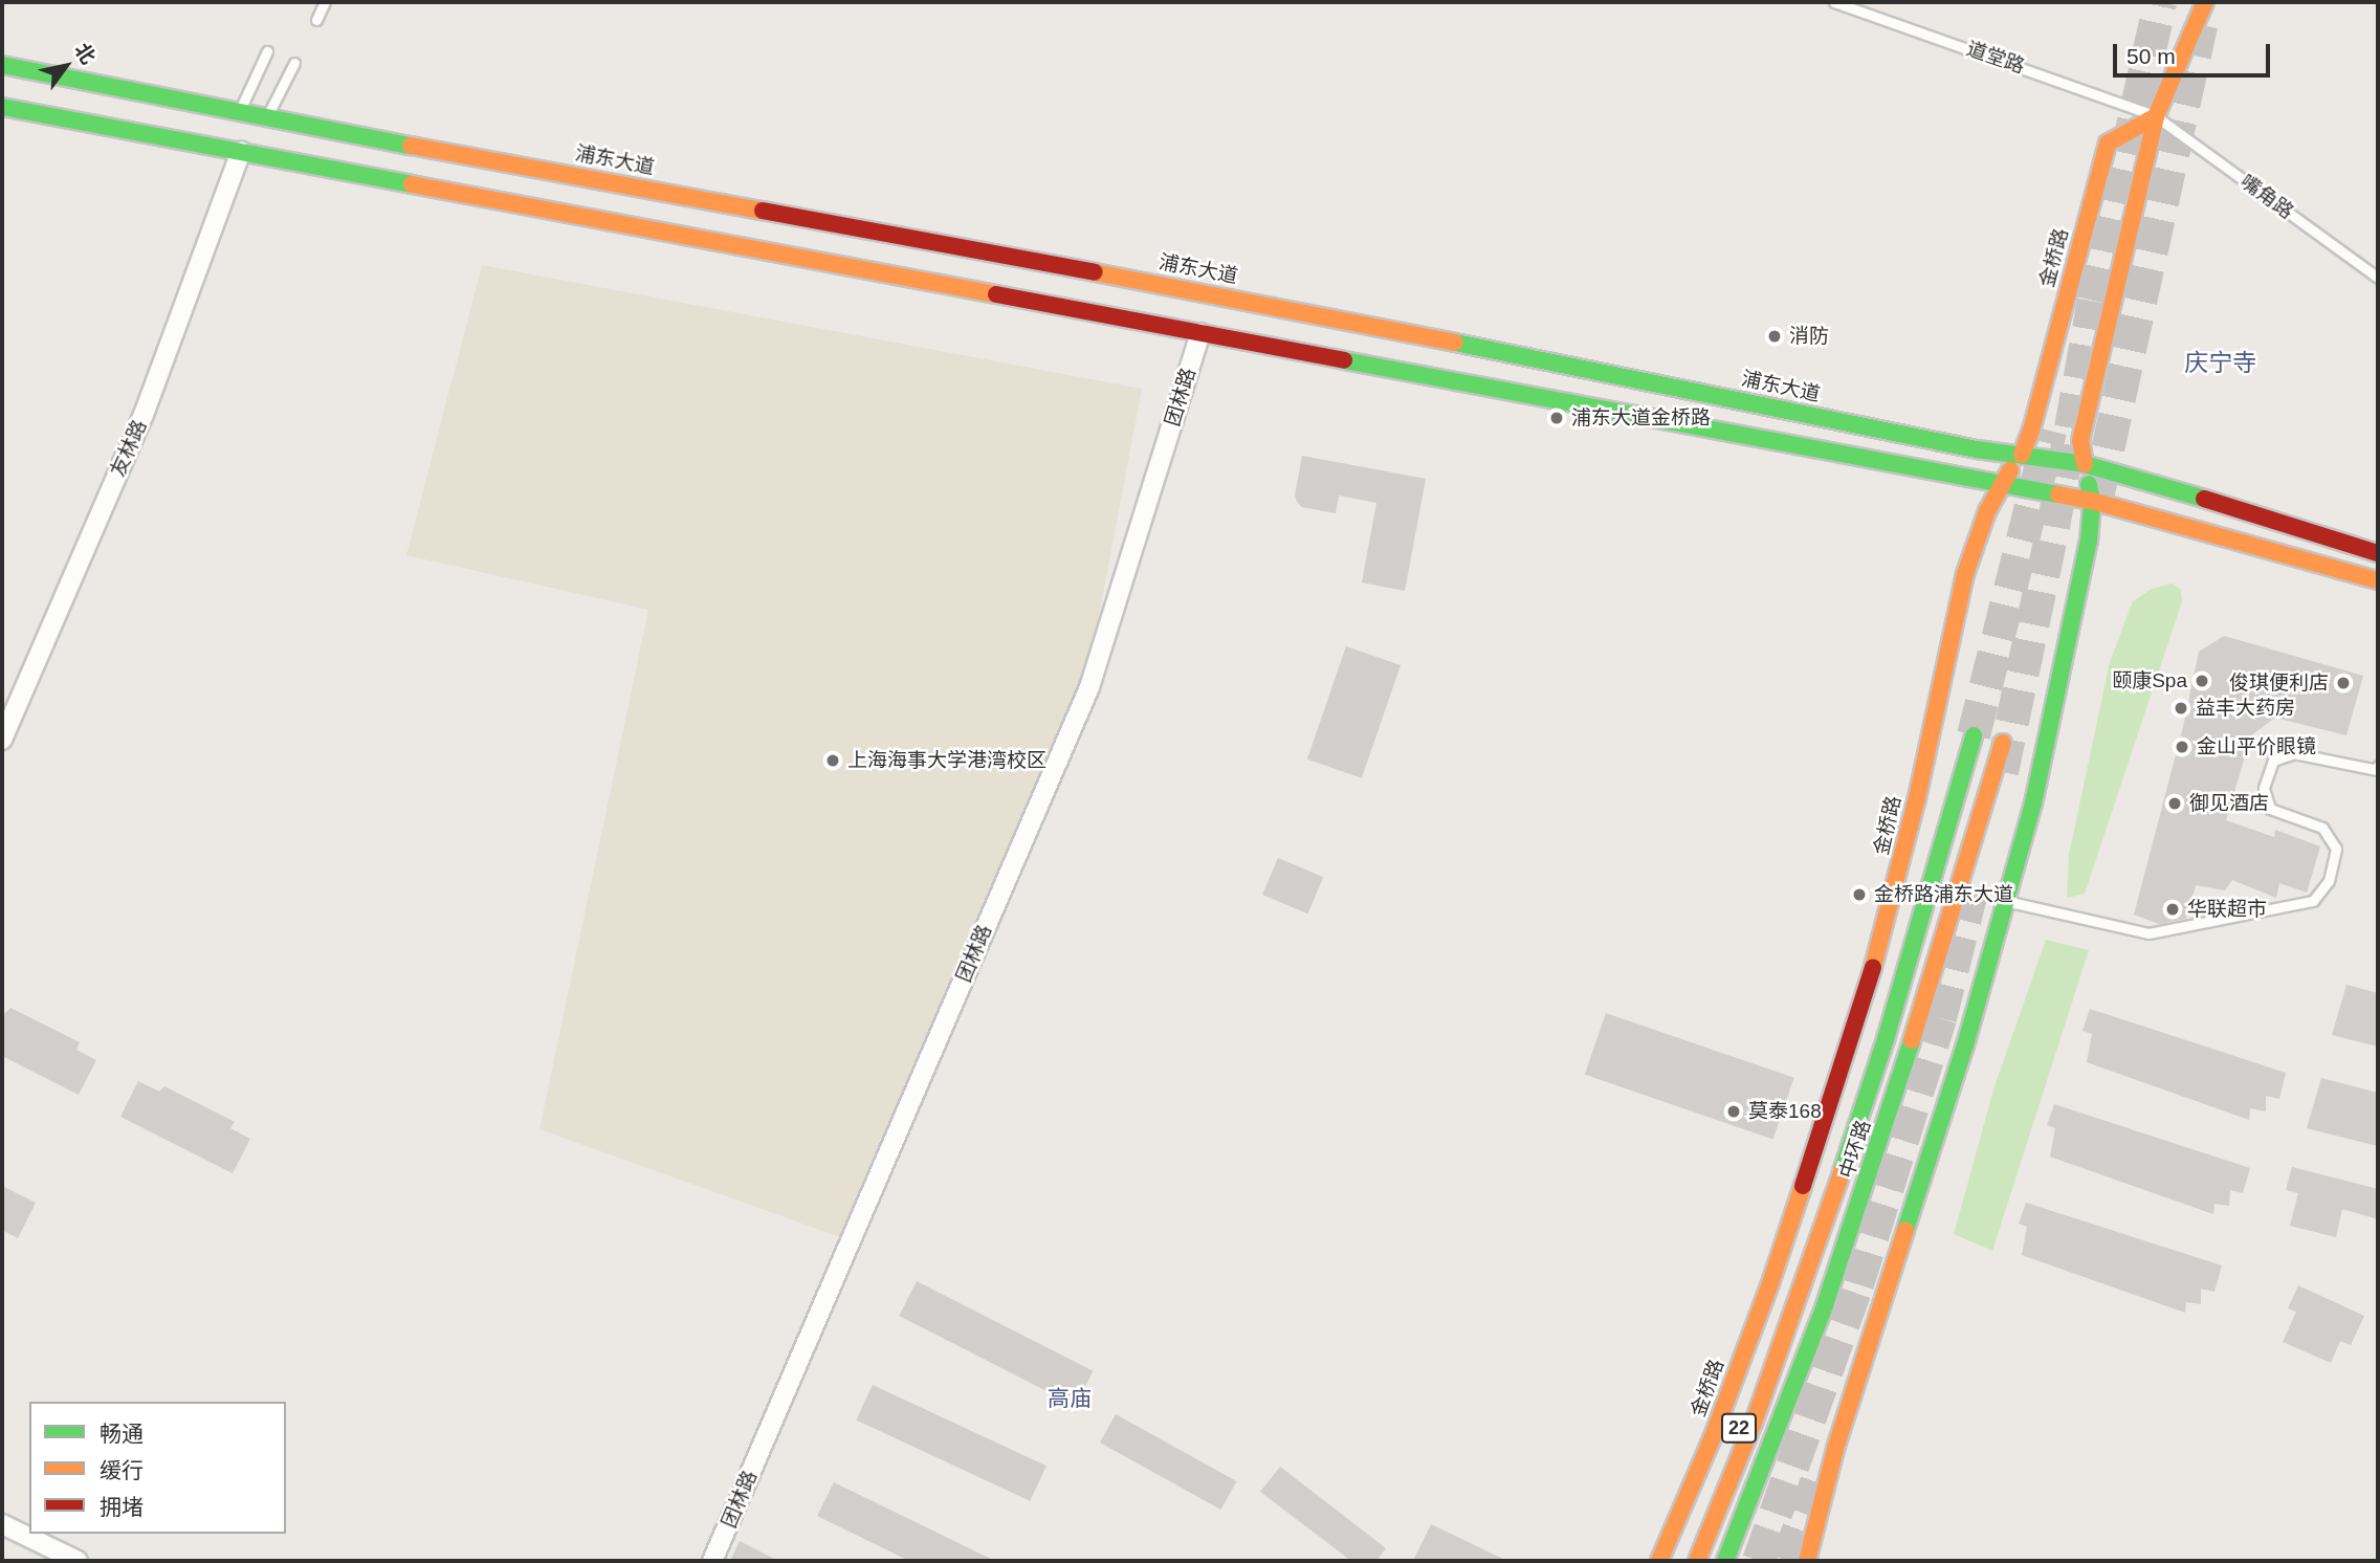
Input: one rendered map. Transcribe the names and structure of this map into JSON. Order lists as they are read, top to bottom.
{
  "streets": {
    "main road": [
      "浦东大道",
      "金桥路",
      "中环路",
      "22"
    ],
    "street": ["团林路", "友林路"],
    "lane": ["道堂路", "嘴角路"]
  },
  "crossings": [
    ["道堂路", "嘴角路"],
    ["道堂路", "金桥路"],
    ["浦东大道", "金桥路"],
    ["嘴角路", "金桥路"]
  ],
  "districts": ["庆宁寺", "高庙"],
  "places": [
    "消防",
    "浦东大道金桥路",
    "颐康Spa",
    "俊琪便利店",
    "益丰大药房",
    "金山平价眼镜",
    "上海海事大学港湾校区",
    "御见酒店",
    "金桥路浦东大道",
    "华联超市",
    "莫泰168"
  ],
  "legend": ["畅通", "缓行", "拥堵"],
  "scale_bar": "50 m",
  "north": "top right"
}
